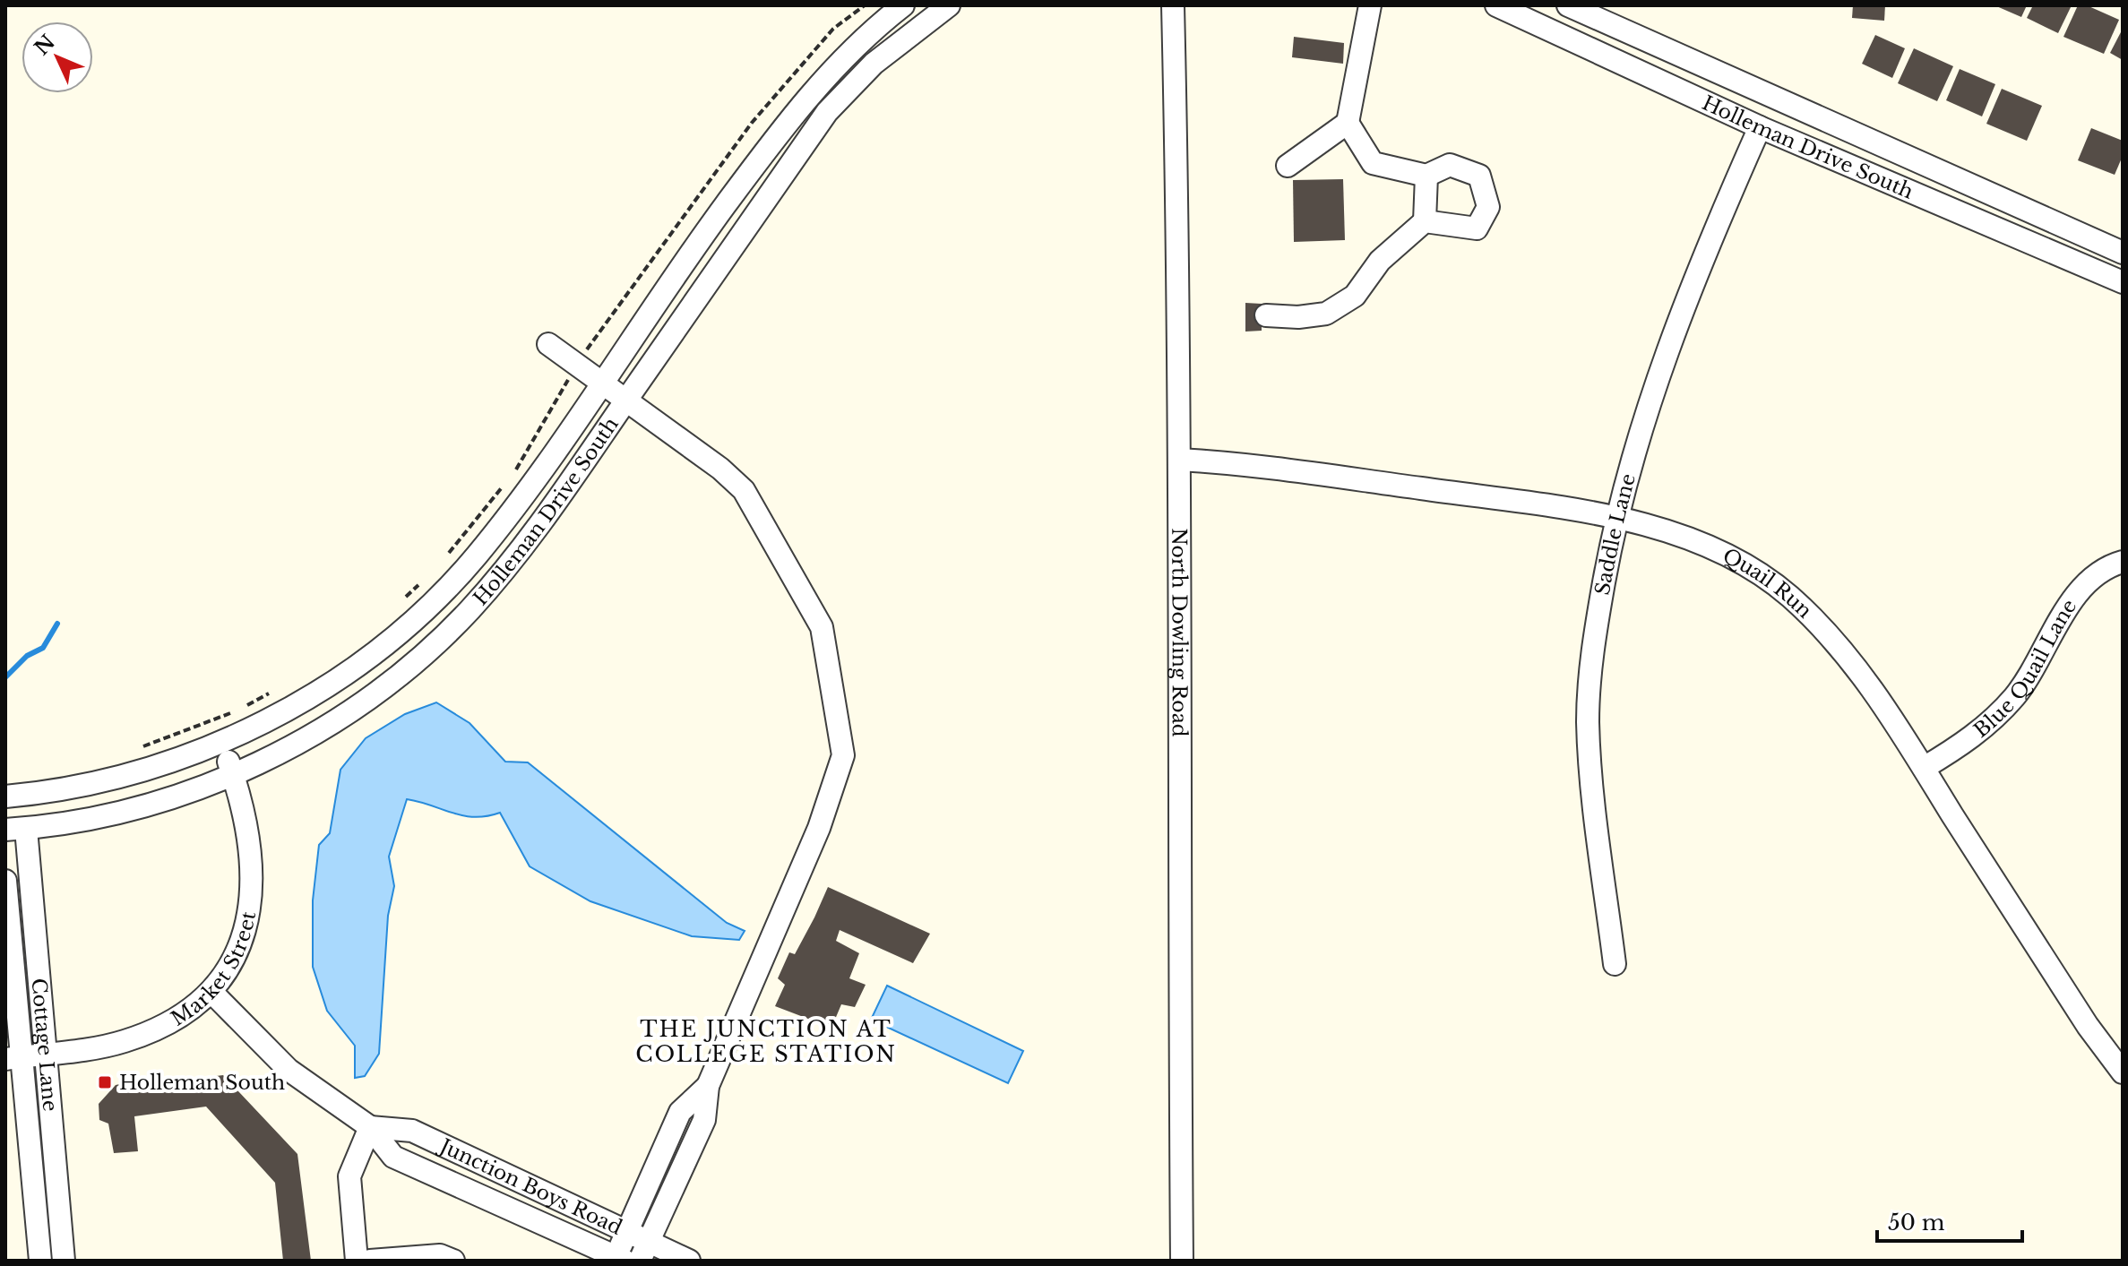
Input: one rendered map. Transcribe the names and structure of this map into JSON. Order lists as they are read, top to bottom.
{
  "streets": {
    "street": [
      "Holleman Drive South",
      "Saddle Lane",
      "Quail Run",
      "North Dowling Road",
      "Blue Quail Lane",
      "Market Street",
      "Cottage Lane",
      "Junction Boys Road"
    ]
  },
  "crossings": [
    ["Holleman Drive South", "Saddle Lane"],
    ["Holleman Drive South", "Market Street"],
    ["Holleman Drive South", "Cottage Lane"],
    ["Saddle Lane", "Quail Run"],
    ["Quail Run", "North Dowling Road"],
    ["Quail Run", "Blue Quail Lane"],
    ["Market Street", "Cottage Lane"],
    ["Market Street", "Junction Boys Road"]
  ],
  "districts": ["THE JUNCTION AT COLLEGE STATION"],
  "places": {
    "transit": ["Holleman South"]
  },
  "scale_bar": "50 m",
  "north": "top left"
}
